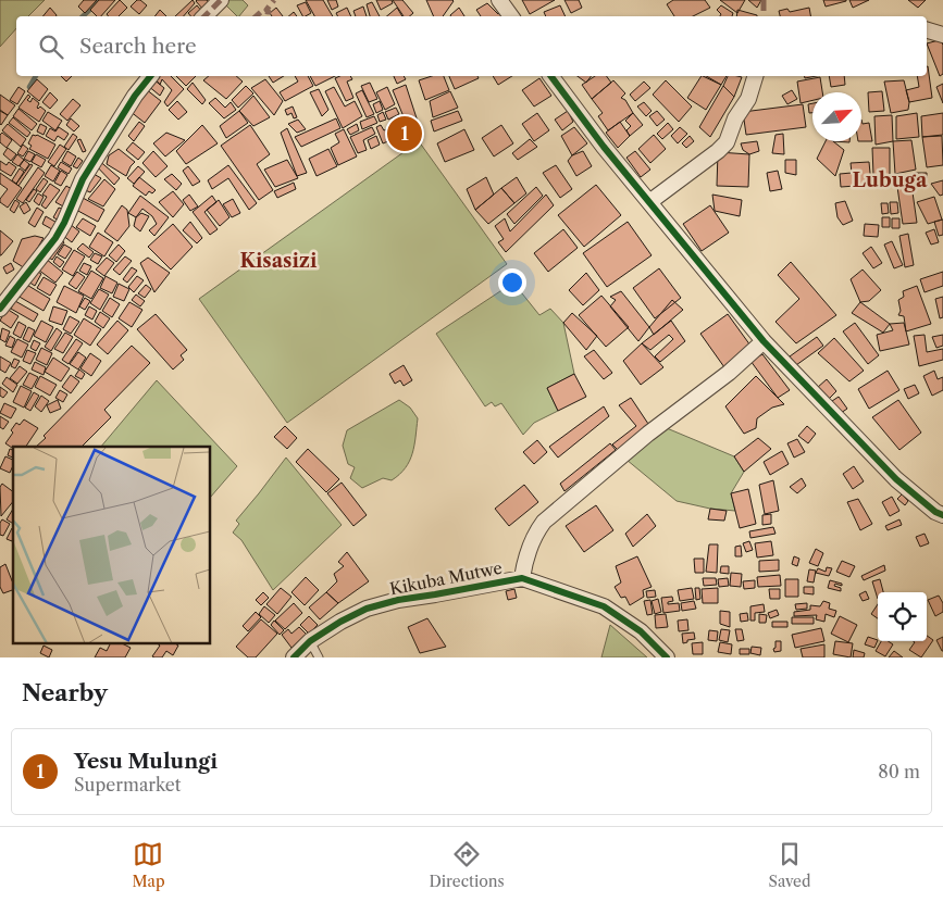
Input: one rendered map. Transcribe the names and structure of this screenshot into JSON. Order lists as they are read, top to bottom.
{
  "streets": {
    "street": ["Kikuba Mutwe"]
  },
  "districts": ["Lubuga", "Kisasizi"],
  "north": "top right",
  "page": {
    "search": "Search here",
    "pins": "1",
    "heading": "Nearby",
    "list": [
      {
        "mark": "1",
        "name": "Yesu Mulungi",
        "note": "Supermarket",
        "value": "80 m"
      }
    ],
    "nav": ["Map", "Directions", "Saved"]
  }
}
